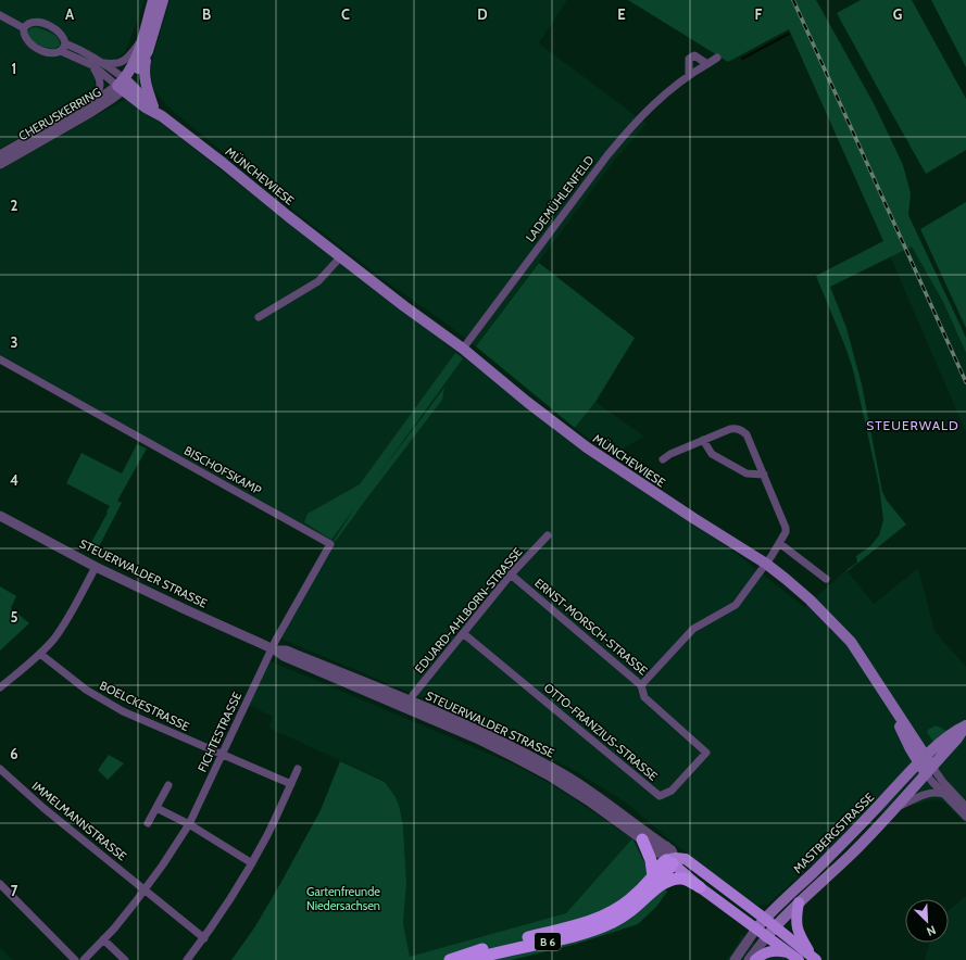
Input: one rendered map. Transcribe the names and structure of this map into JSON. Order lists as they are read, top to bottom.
{
  "streets": {
    "highway": ["B 6"],
    "main road": ["MÜNCHEWIESE", "STEUERWALDER STRASSE", "MASTBERGSTRASSE"],
    "street": [
      "CHERUSKERRING",
      "LADEMÜHLENFELD",
      "BISCHOFSKAMP",
      "EDUARD-AHLBORN-STRASSE",
      "ERNST-MORSCH-STRASSE",
      "BOELCKESTRASSE",
      "FICHTESTRASSE",
      "OTTO-FRANZIUS-STRASSE",
      "IMMELMANNSTRASSE"
    ]
  },
  "crossings": [
    ["CHERUSKERRING", "MÜNCHEWIESE"],
    ["MÜNCHEWIESE", "LADEMÜHLENFELD"],
    ["MÜNCHEWIESE", "ERNST-MORSCH-STRASSE"],
    ["MÜNCHEWIESE", "MASTBERGSTRASSE"],
    ["BISCHOFSKAMP", "STEUERWALDER STRASSE"],
    ["BISCHOFSKAMP", "FICHTESTRASSE"],
    ["STEUERWALDER STRASSE", "EDUARD-AHLBORN-STRASSE"],
    ["STEUERWALDER STRASSE", "FICHTESTRASSE"],
    ["STEUERWALDER STRASSE", "MASTBERGSTRASSE"],
    ["STEUERWALDER STRASSE", "B 6"],
    ["EDUARD-AHLBORN-STRASSE", "ERNST-MORSCH-STRASSE"],
    ["EDUARD-AHLBORN-STRASSE", "OTTO-FRANZIUS-STRASSE"],
    ["ERNST-MORSCH-STRASSE", "OTTO-FRANZIUS-STRASSE"],
    ["BOELCKESTRASSE", "FICHTESTRASSE"],
    ["FICHTESTRASSE", "IMMELMANNSTRASSE"],
    ["MASTBERGSTRASSE", "B 6"]
  ],
  "districts": ["STEUERWALD"],
  "parks": ["Gartenfreunde Niedersachsen"],
  "north": "bottom right",
  "grid": {
    "columns": [
      "A",
      "B",
      "C",
      "D",
      "E",
      "F",
      "G"
    ],
    "rows": [
      "1",
      "2",
      "3",
      "4",
      "5",
      "6",
      "7"
    ]
  }
}
